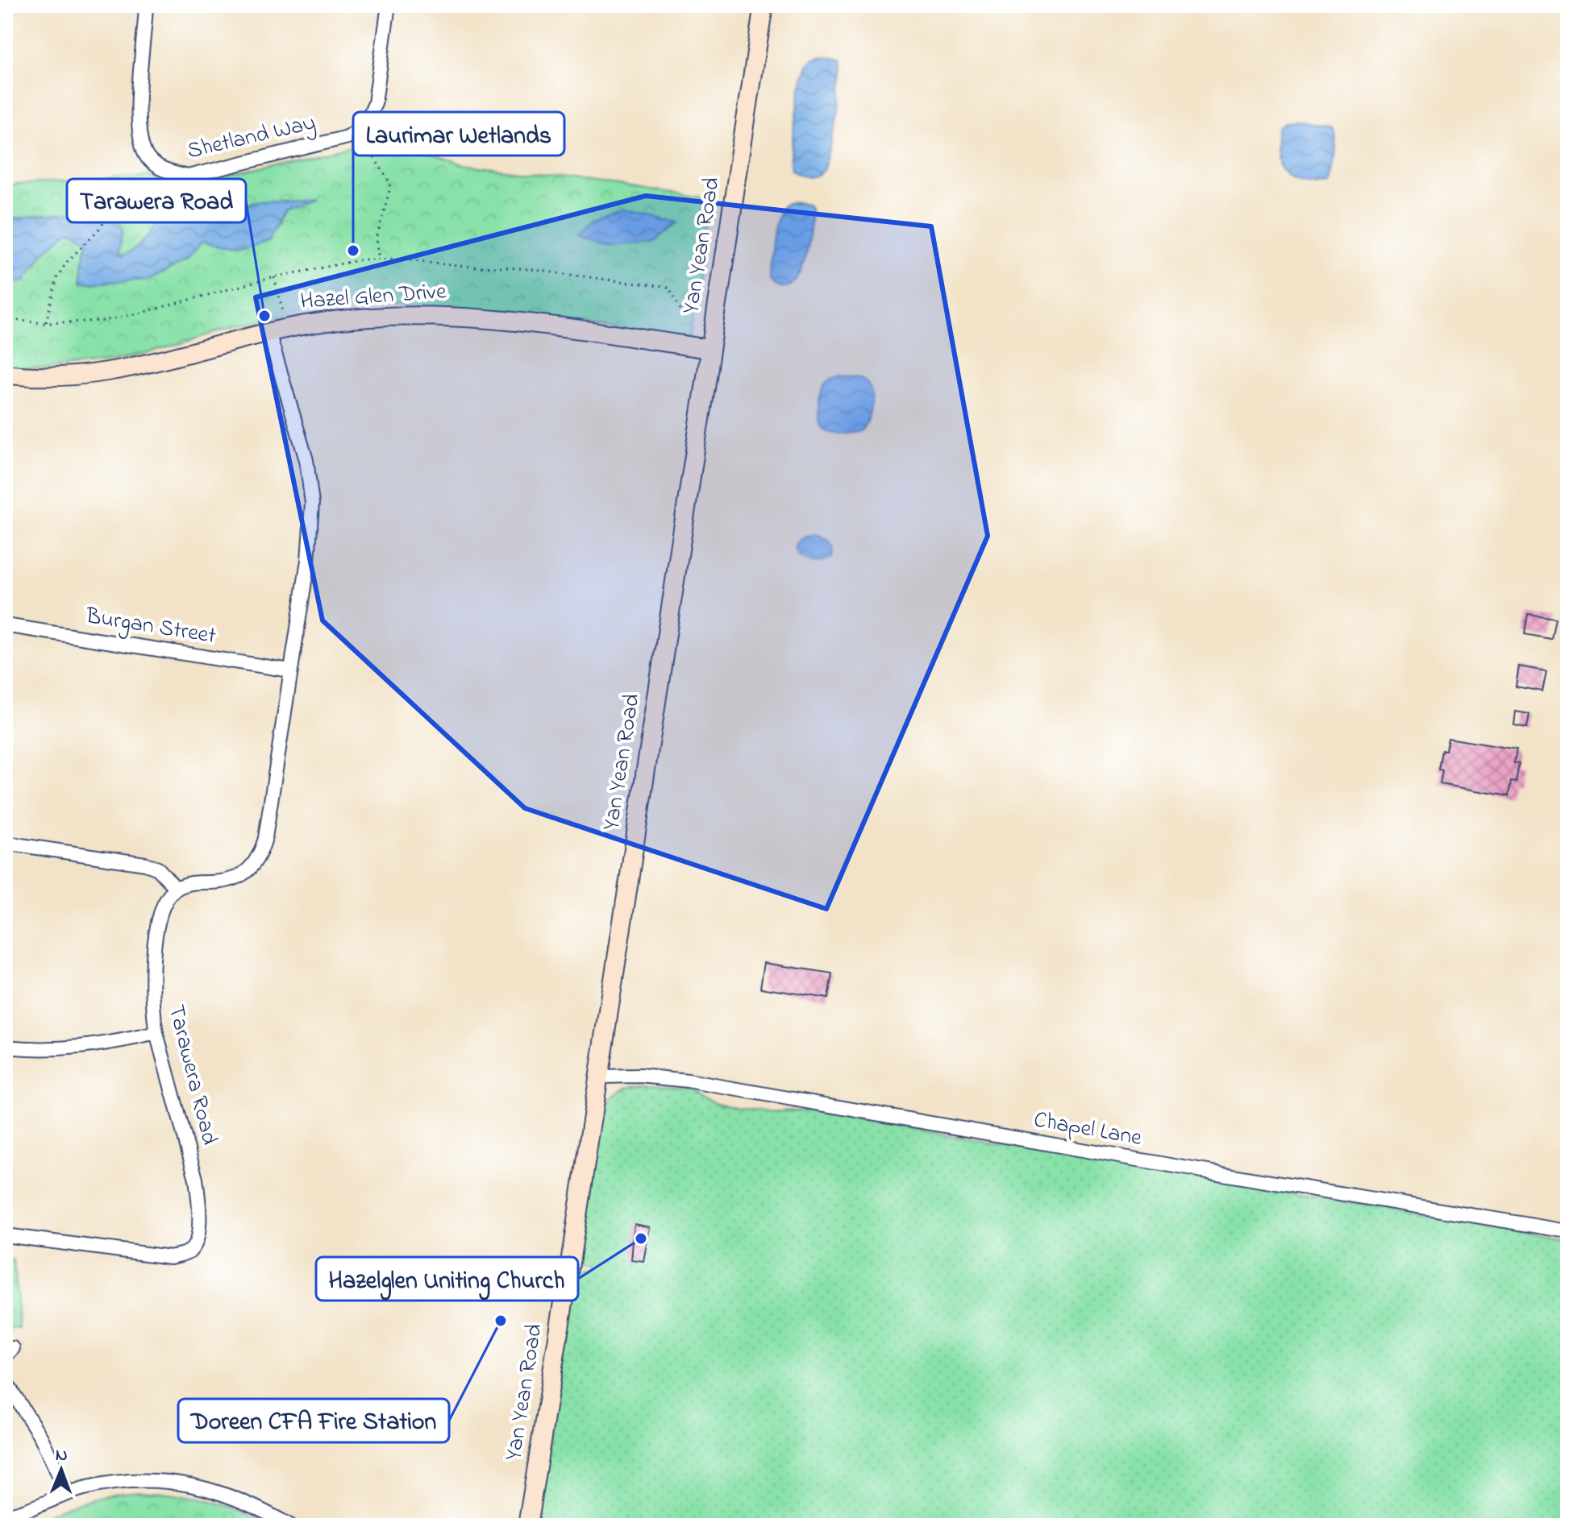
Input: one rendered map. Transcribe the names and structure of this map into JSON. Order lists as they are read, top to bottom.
{
  "streets": {
    "main road": ["Yan Yean Road", "Hazel Glen Drive"],
    "street": [
      "Shetland Way",
      "Burgan Street",
      "Tarawera Road",
      "Chapel Lane"
    ]
  },
  "crossings": [
    ["Yan Yean Road", "Hazel Glen Drive"],
    ["Yan Yean Road", "Chapel Lane"]
  ],
  "places": [
    "Laurimar Wetlands",
    "Tarawera Road",
    "Hazelglen Uniting Church",
    "Doreen CFA Fire Station"
  ],
  "north": "top"
}
